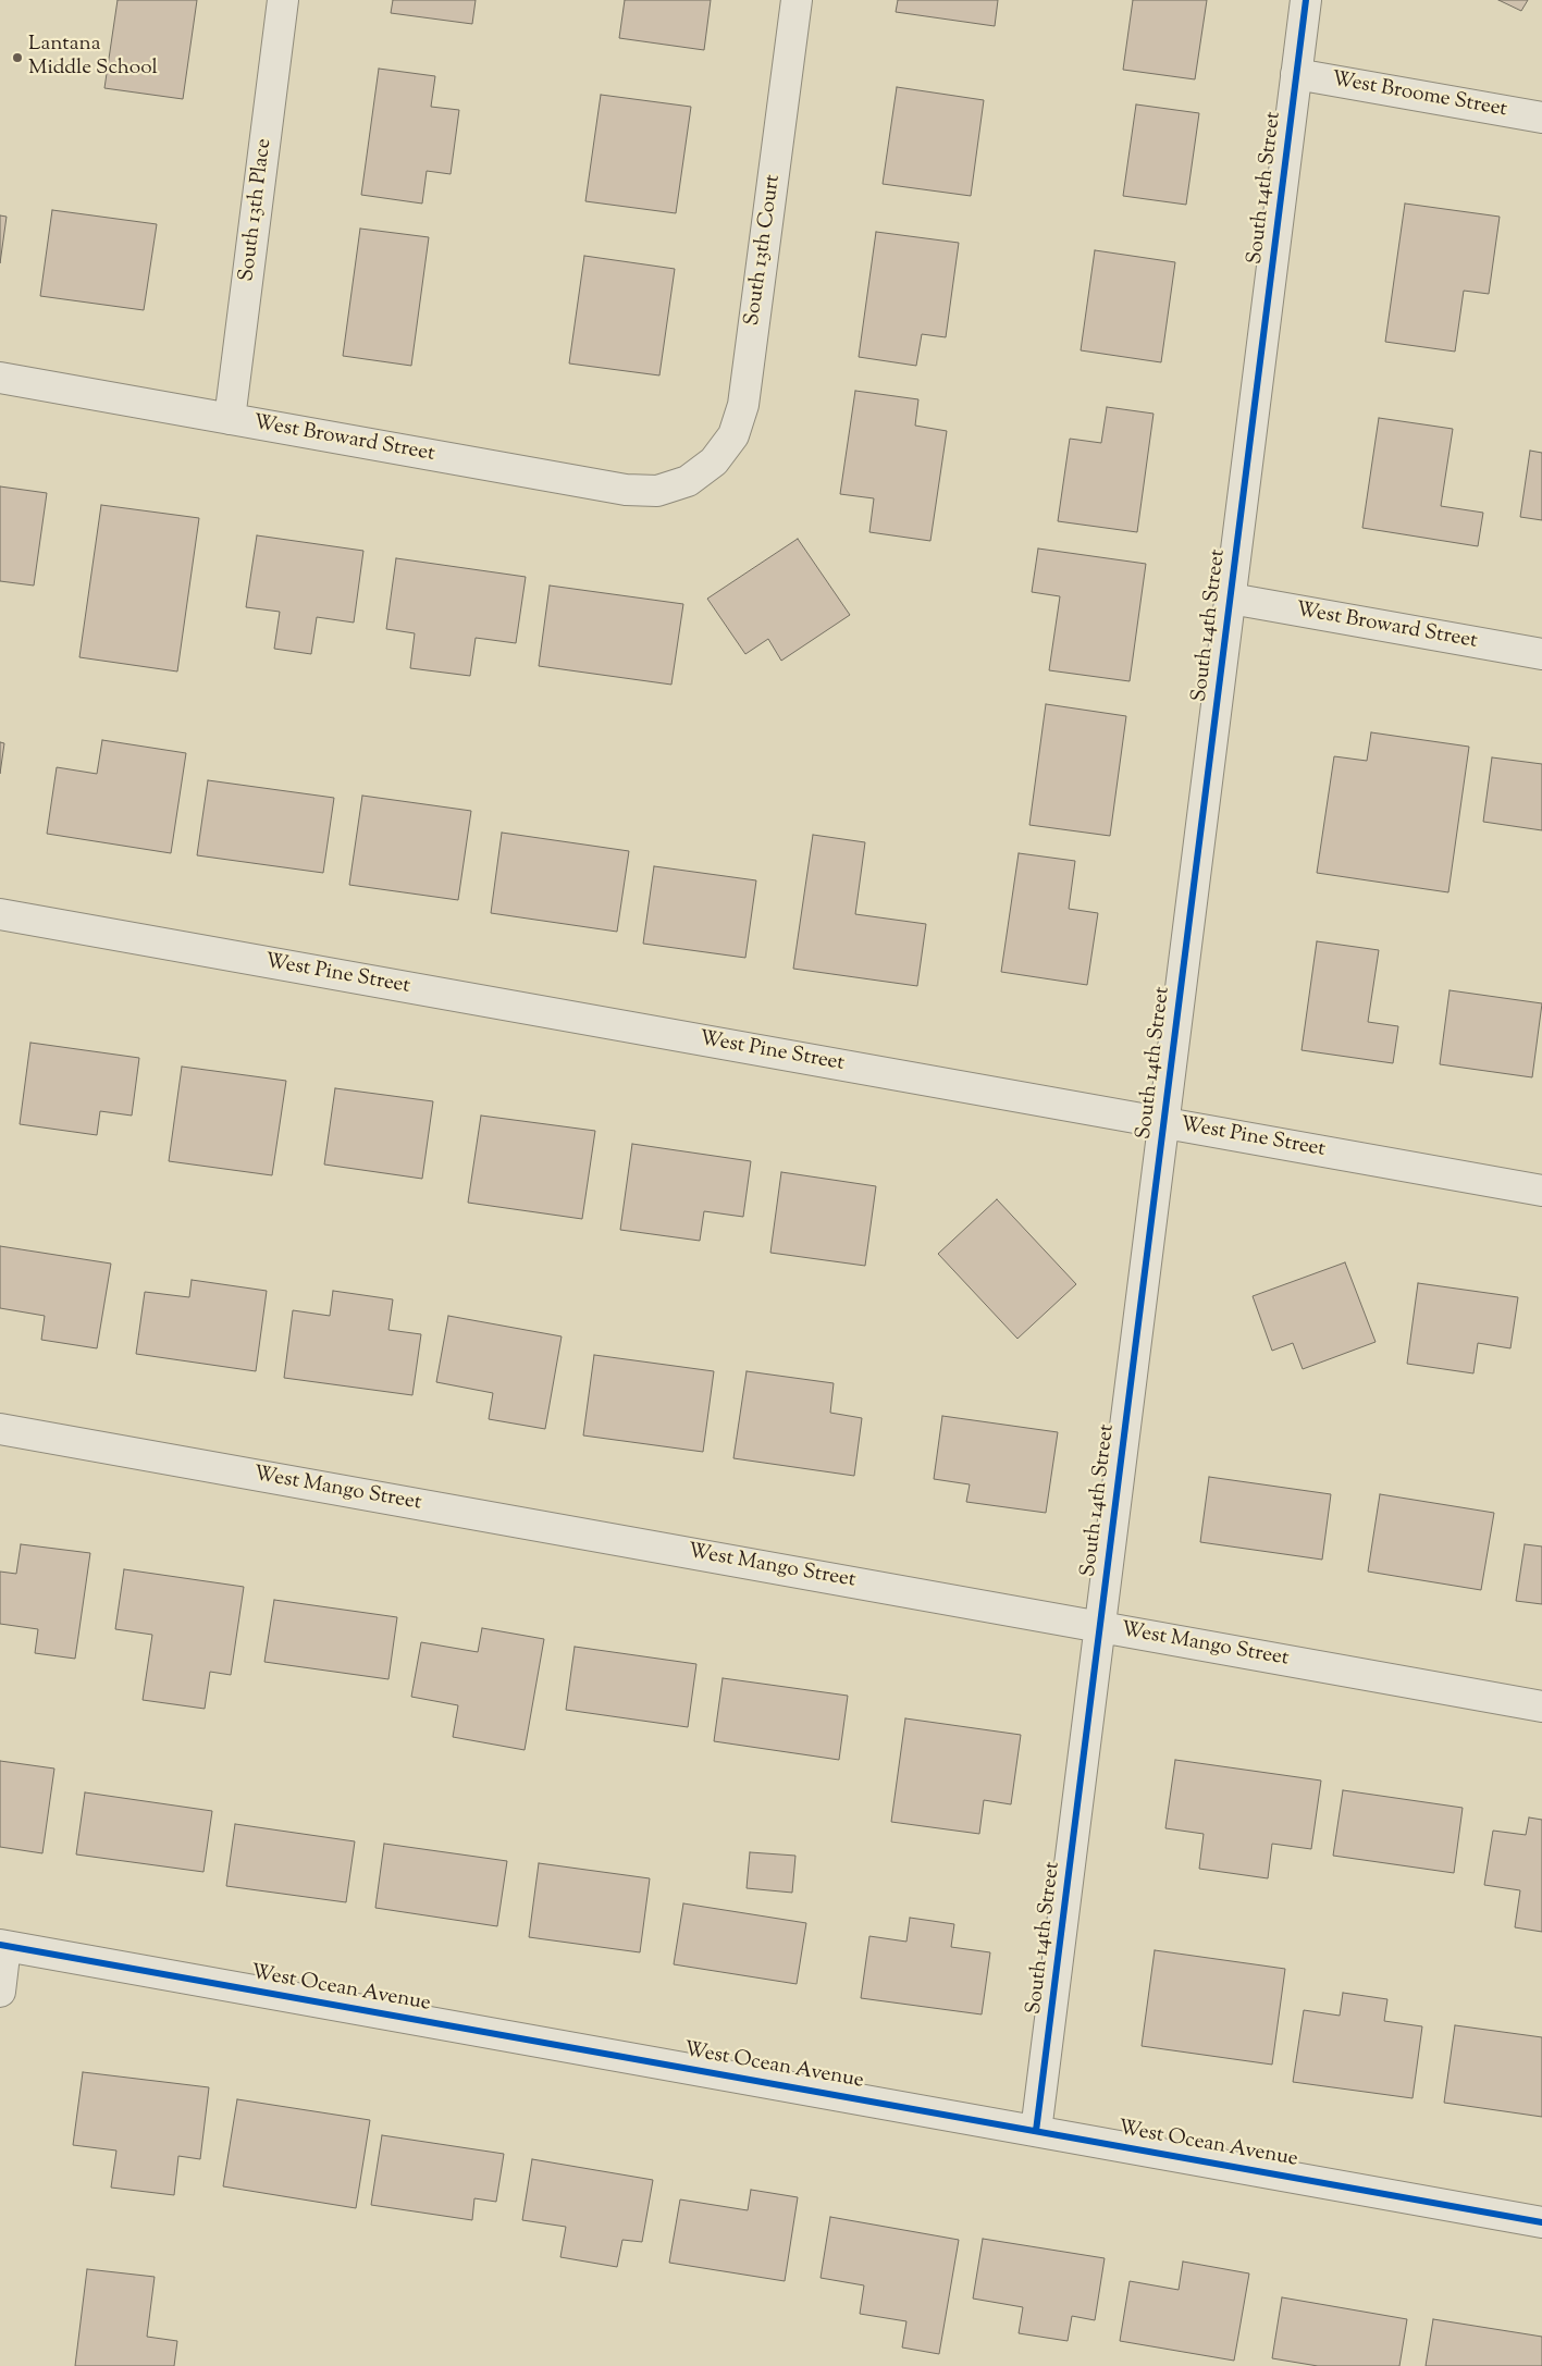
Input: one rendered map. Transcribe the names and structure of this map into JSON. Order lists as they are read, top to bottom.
{
  "streets": {
    "street": [
      "West Broome Street",
      "South 14th Street",
      "South 13th Place",
      "South 13th Court",
      "West Broward Street",
      "West Pine Street",
      "West Mango Street",
      "West Ocean Avenue"
    ]
  },
  "crossings": [
    ["West Broome Street", "South 14th Street"],
    ["South 14th Street", "West Broward Street"],
    ["South 14th Street", "West Pine Street"],
    ["South 14th Street", "West Mango Street"],
    ["South 14th Street", "West Ocean Avenue"],
    ["South 13th Place", "West Broward Street"],
    ["South 13th Court", "West Broward Street"]
  ],
  "places": ["Lantana Middle School"]
}
